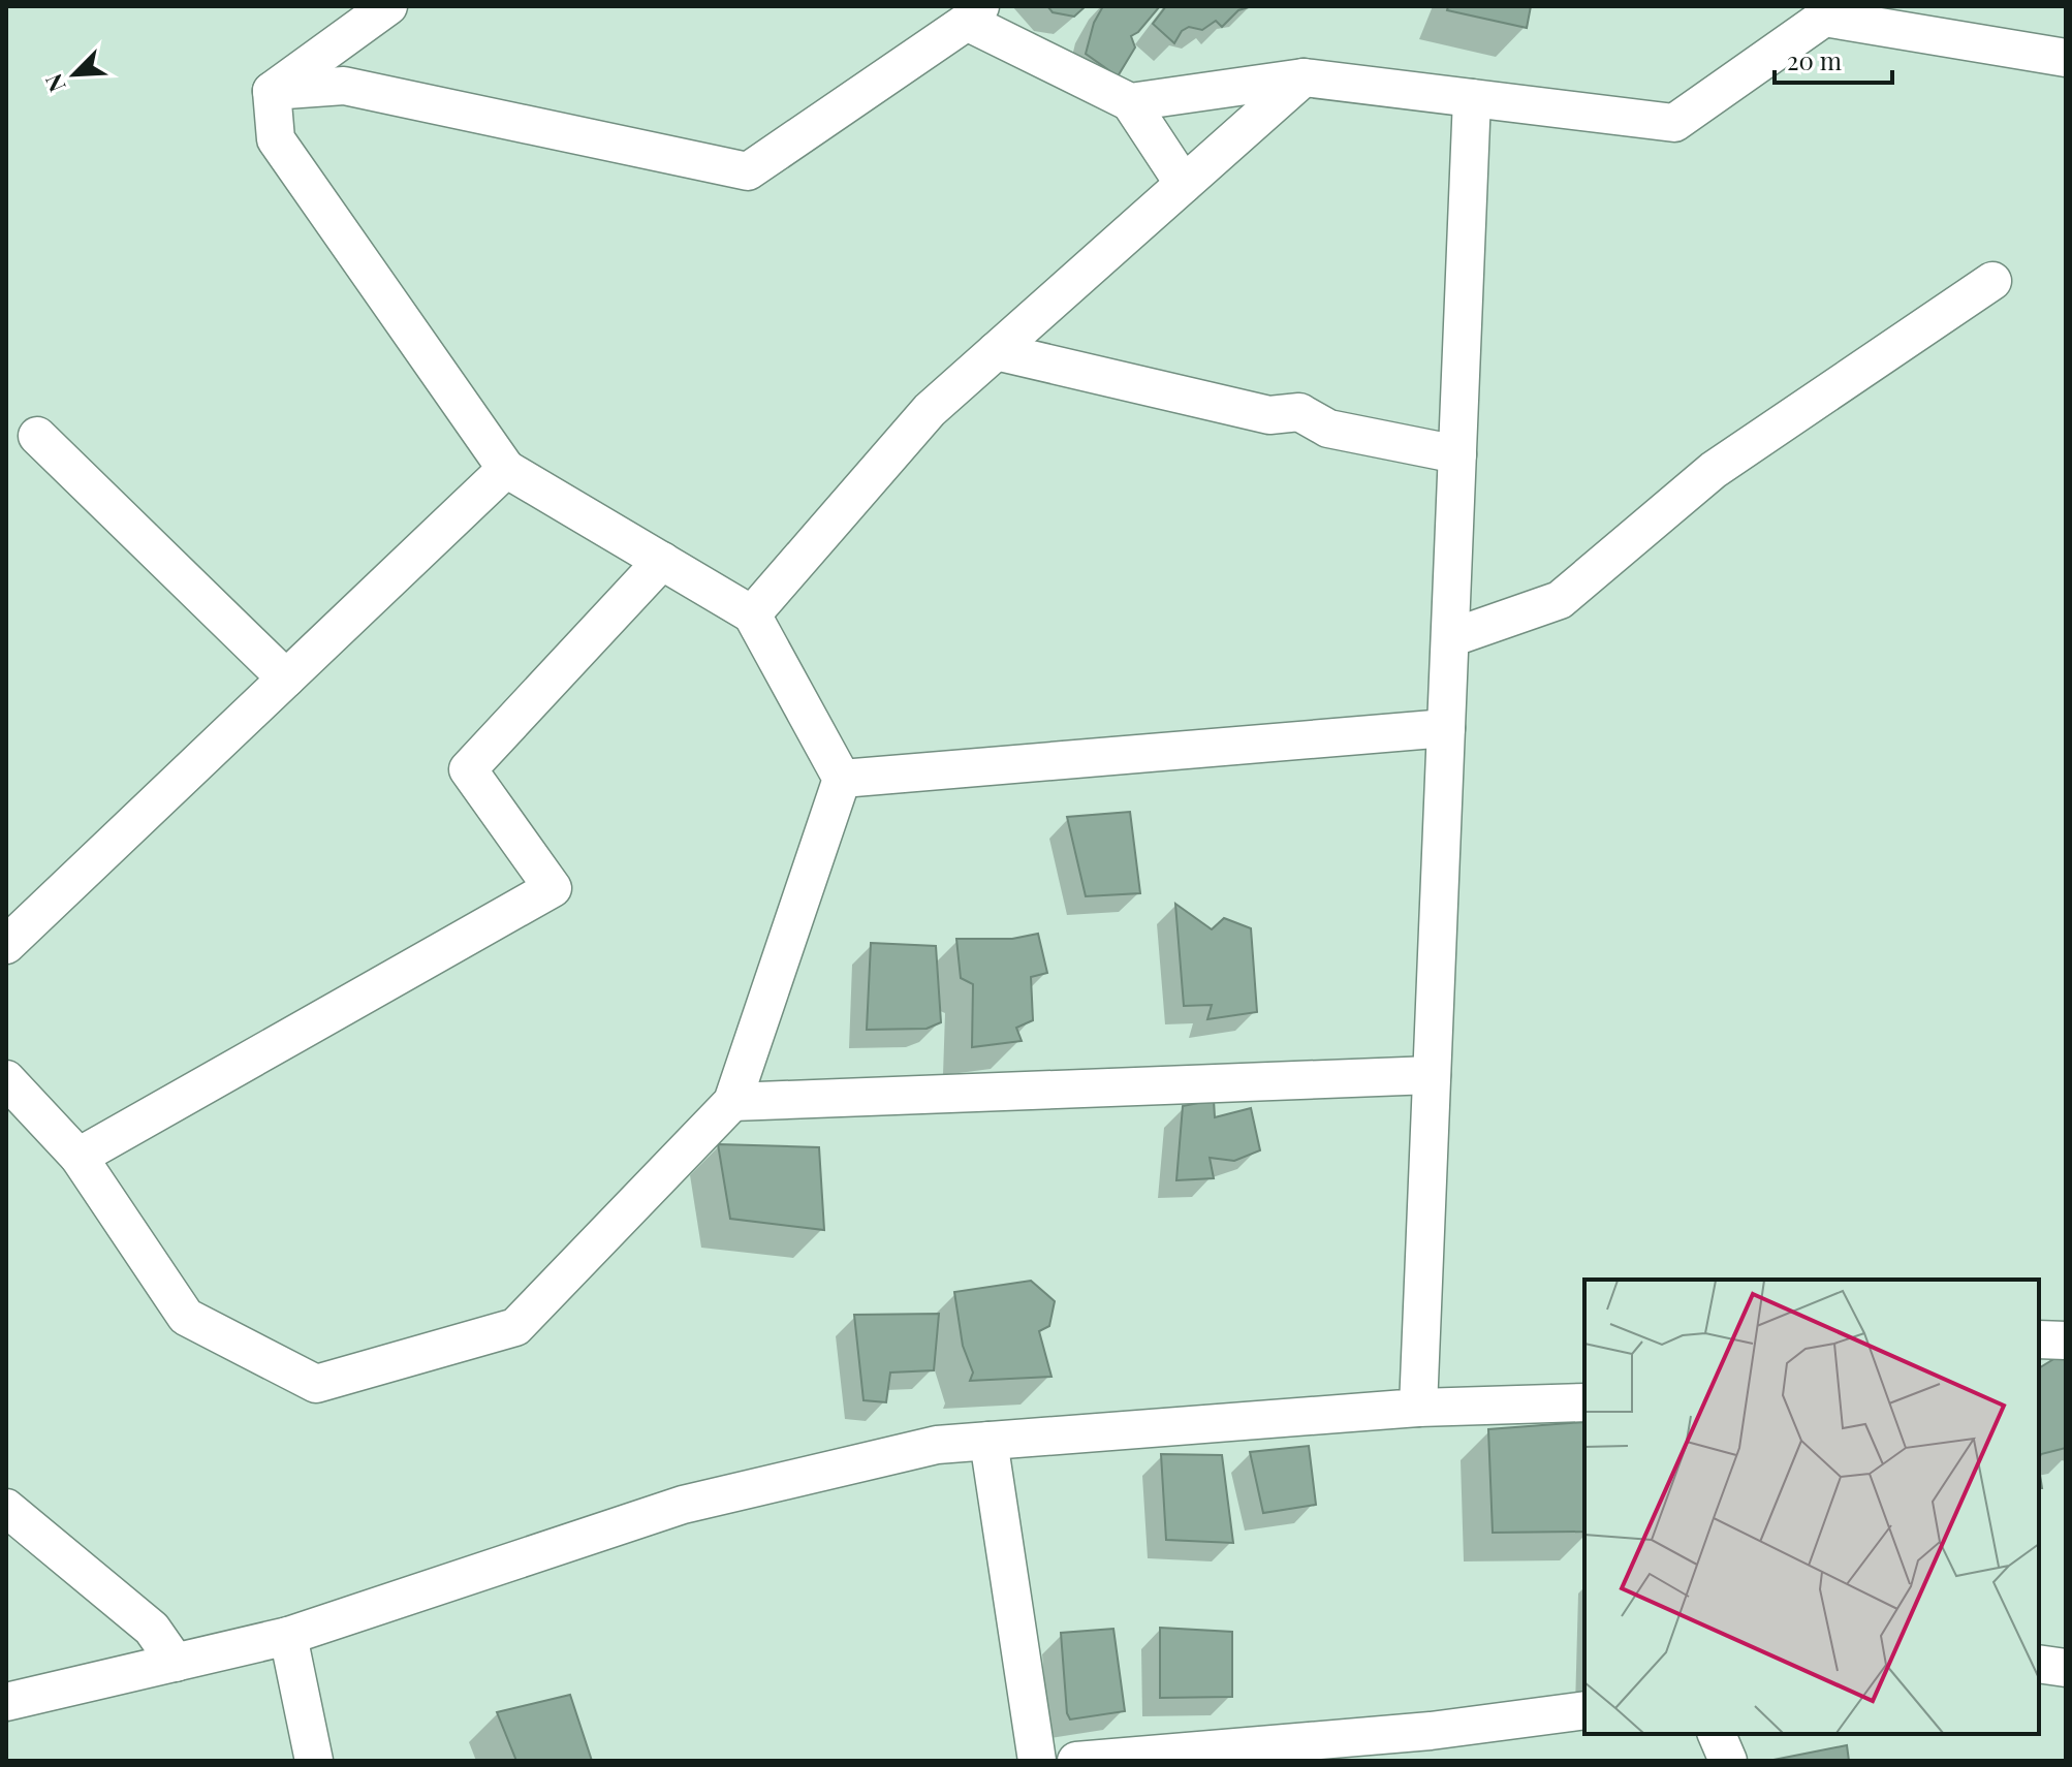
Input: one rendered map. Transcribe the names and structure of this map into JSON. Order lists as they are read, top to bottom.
{
  "scale_bar": "20 m",
  "north": "bottom left"
}
